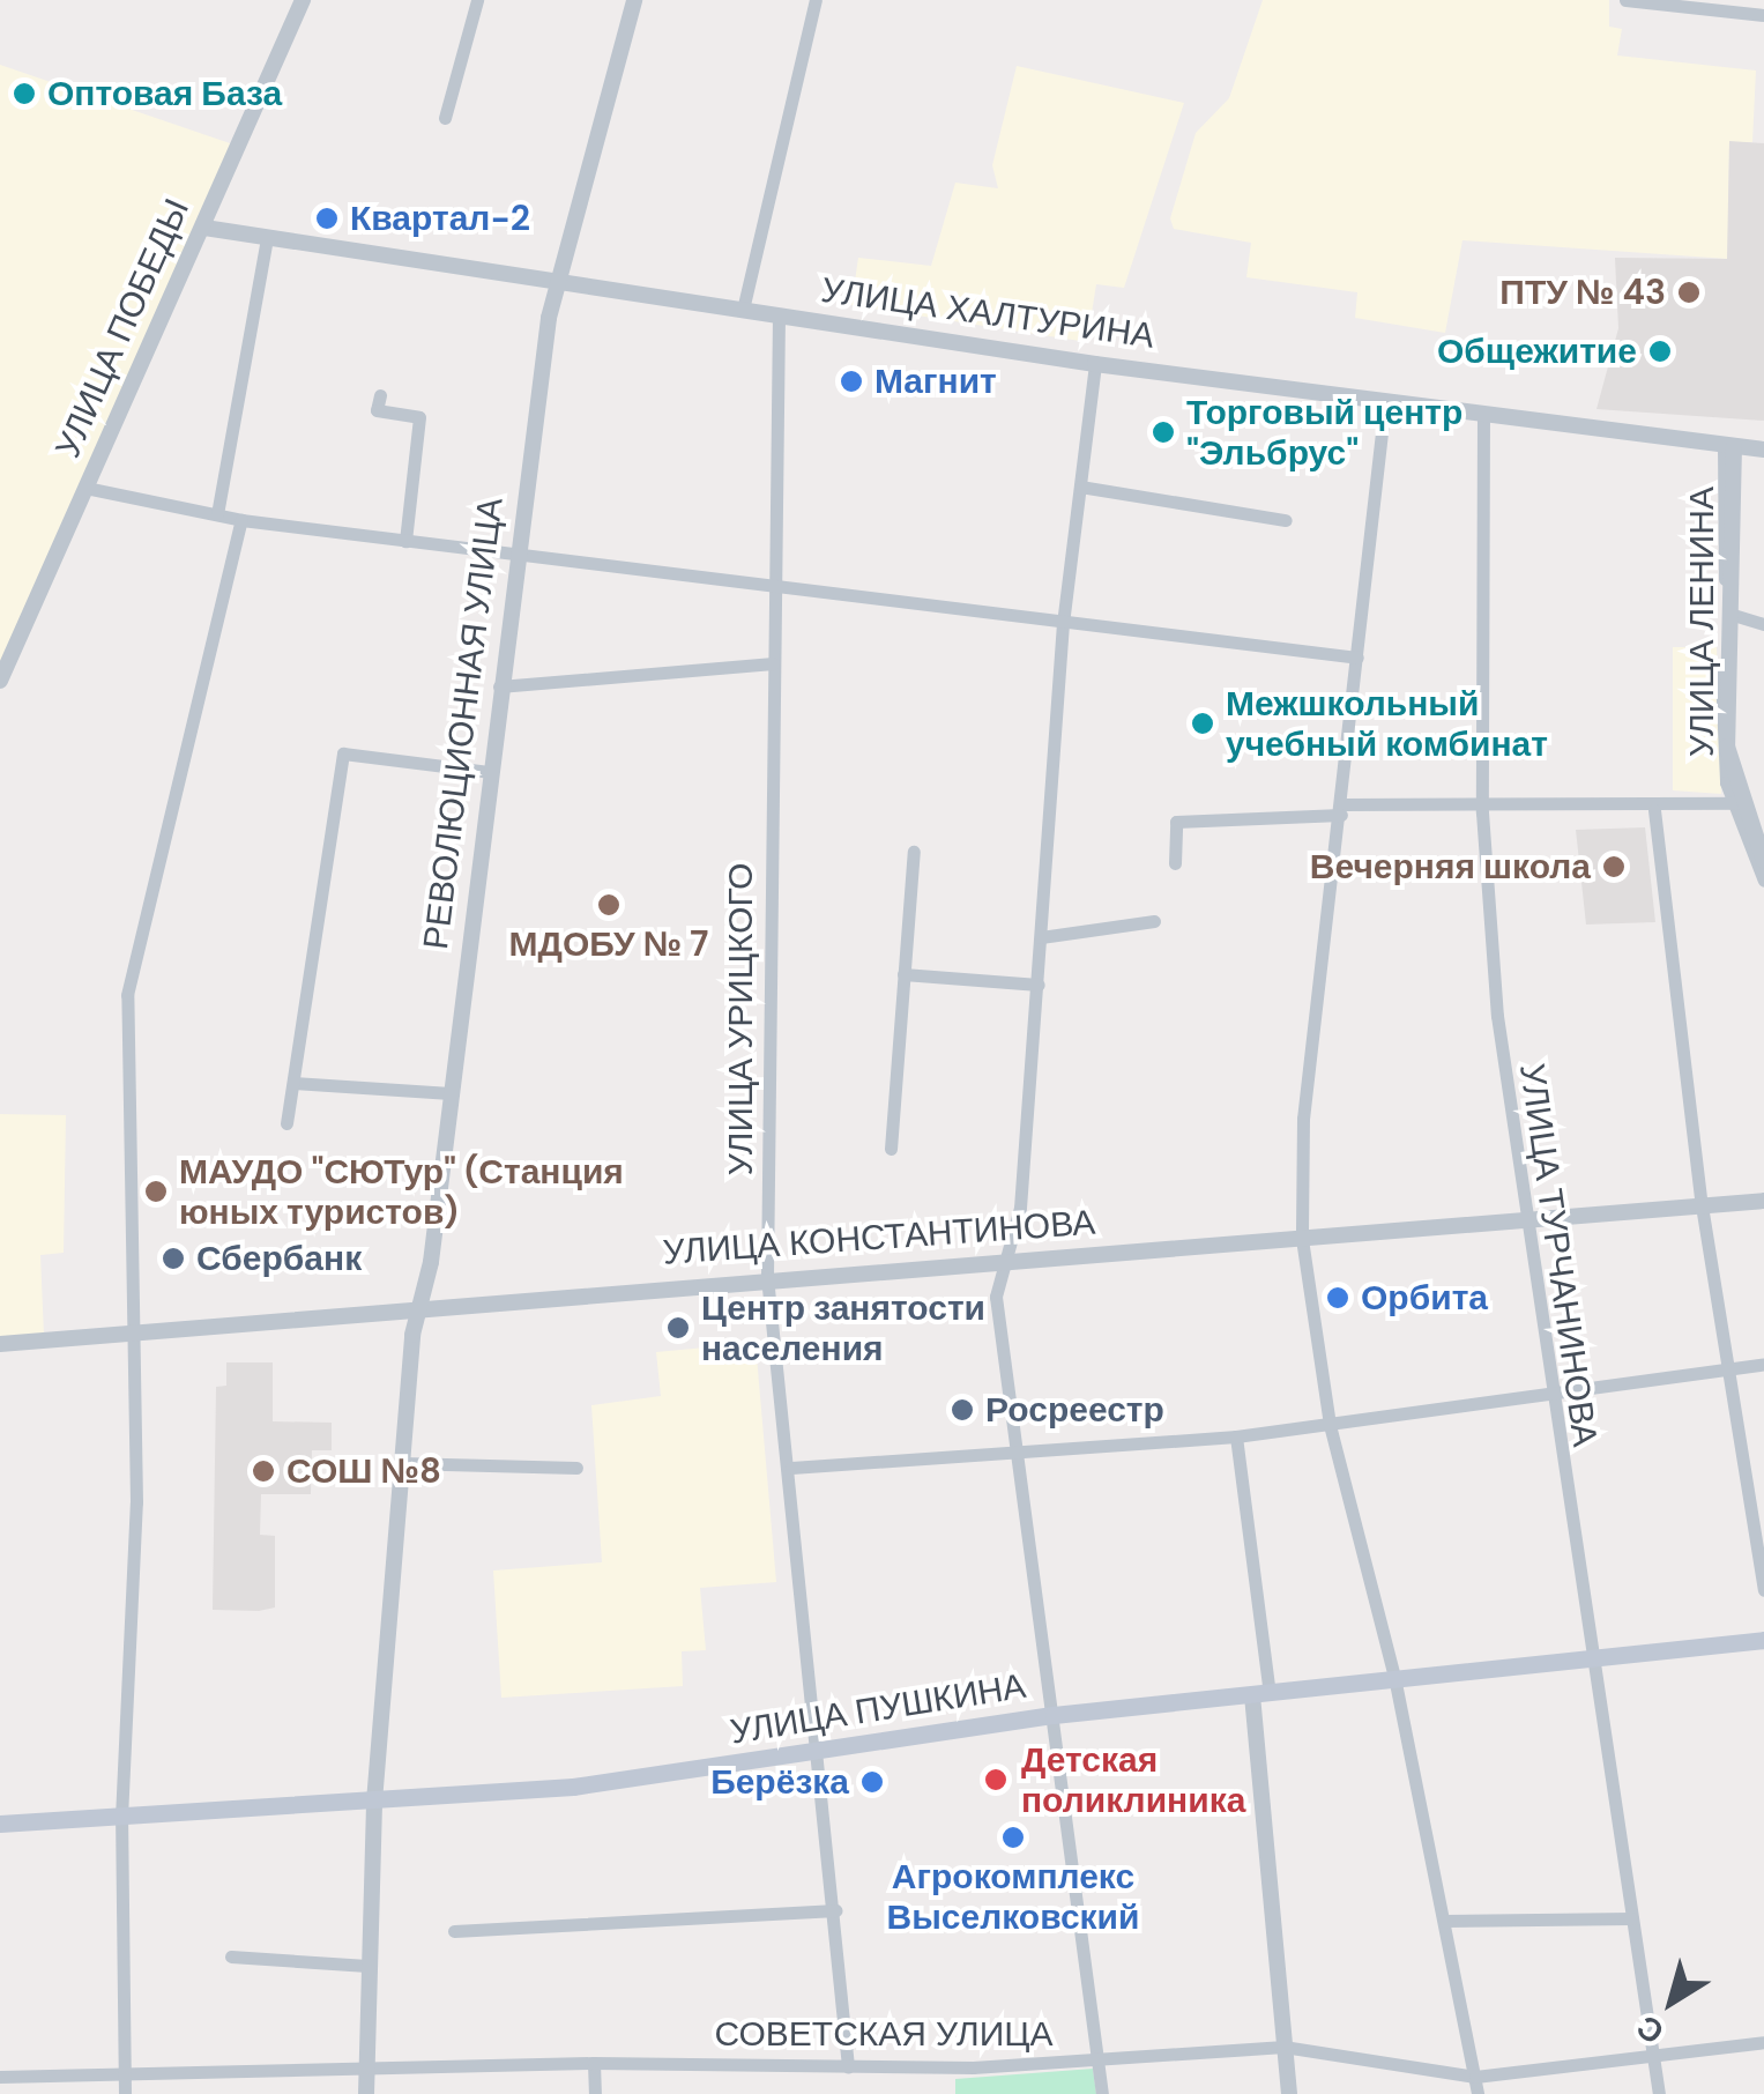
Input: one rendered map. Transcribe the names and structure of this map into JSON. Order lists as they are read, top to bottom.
{
  "streets": {
    "main road": ["УЛИЦА ПУШКИНА"],
    "street": [
      "УЛИЦА ХАЛТУРИНА",
      "УЛИЦА ПОБЕДЫ",
      "УЛИЦА ЛЕНИНА",
      "РЕВОЛЮЦИОННАЯ УЛИЦА",
      "УЛИЦА УРИЦКОГО",
      "УЛИЦА КОНСТАНТИНОВА",
      "УЛИЦА ТУРЧАНИНОВА",
      "СОВЕТСКАЯ УЛИЦА"
    ]
  },
  "crossings": [
    ["УЛИЦА ХАЛТУРИНА", "УЛИЦА ПОБЕДЫ"],
    ["УЛИЦА ХАЛТУРИНА", "УЛИЦА ЛЕНИНА"],
    ["УЛИЦА ХАЛТУРИНА", "РЕВОЛЮЦИОННАЯ УЛИЦА"],
    ["УЛИЦА ХАЛТУРИНА", "УЛИЦА УРИЦКОГО"],
    ["УЛИЦА ХАЛТУРИНА", "УЛИЦА ТУРЧАНИНОВА"],
    ["РЕВОЛЮЦИОННАЯ УЛИЦА", "УЛИЦА КОНСТАНТИНОВА"],
    ["РЕВОЛЮЦИОННАЯ УЛИЦА", "УЛИЦА ПУШКИНА"],
    ["РЕВОЛЮЦИОННАЯ УЛИЦА", "СОВЕТСКАЯ УЛИЦА"],
    ["УЛИЦА УРИЦКОГО", "УЛИЦА КОНСТАНТИНОВА"],
    ["УЛИЦА УРИЦКОГО", "УЛИЦА ПУШКИНА"],
    ["УЛИЦА УРИЦКОГО", "СОВЕТСКАЯ УЛИЦА"],
    ["УЛИЦА КОНСТАНТИНОВА", "УЛИЦА ТУРЧАНИНОВА"],
    ["УЛИЦА ТУРЧАНИНОВА", "УЛИЦА ПУШКИНА"],
    ["УЛИЦА ТУРЧАНИНОВА", "СОВЕТСКАЯ УЛИЦА"]
  ],
  "places": [
    "Оптовая База",
    "Квартал-2",
    "ПТУ № 43",
    "Общежитие",
    "Магнит",
    "Торговый центр \"Эльбрус\"",
    "Межшкольный учебный комбинат",
    "Вечерняя школа",
    "МДОБУ № 7",
    "МАУДО \"СЮТур\" (Станция юных туристов)",
    "Сбербанк",
    "Орбита",
    "Центр занятости населения",
    "Росреестр",
    "СОШ №8",
    "Детская поликлиника",
    "Берёзка",
    "Агрокомплекс Выселковский"
  ],
  "north": "bottom left"
}
